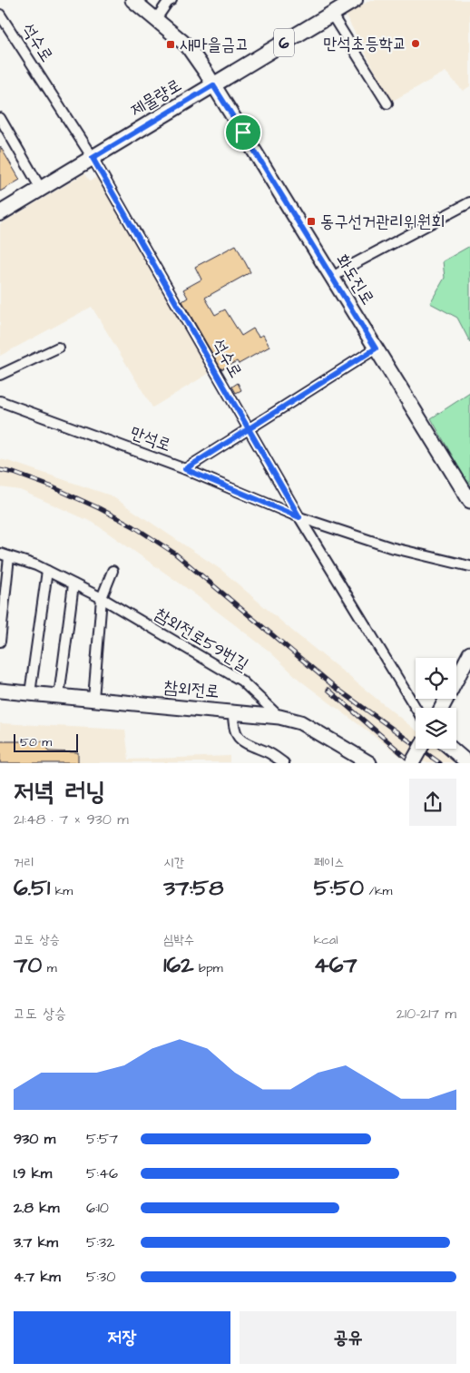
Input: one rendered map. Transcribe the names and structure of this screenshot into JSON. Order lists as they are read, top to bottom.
{
  "streets": {
    "main road": ["6", "제물량로"],
    "street": [
      "석수로",
      "화도진로",
      "만석로",
      "참외전로59번길",
      "참외전로"
    ]
  },
  "crossings": [
    ["석수로", "제물량로"],
    ["석수로", "만석로"],
    ["제물량로", "화도진로"],
    ["참외전로59번길", "참외전로"]
  ],
  "places": {
    "other": ["만석초등학교"],
    "transit": ["새마을금고", "동구선거관리위원회"]
  },
  "scale_bar": "50 m",
  "page": {
    "scale": "50 m",
    "heading": ["저녁 러닝", "21:48 · 7 × 930 m"],
    "stats": [
      ["거리", "6.51 km"],
      ["시간", "37:58"],
      ["페이스", "5:50 /km"],
      ["고도 상승", "70 m"],
      ["심박수", "162 bpm"],
      ["kcal", "467"]
    ],
    "chart": ["고도 상승", "210–217 m"],
    "list": [
      {
        "name": "930 m",
        "note": "5:57"
      },
      {
        "name": "1.9 km",
        "note": "5:46"
      },
      {
        "name": "2.8 km",
        "note": "6:10"
      },
      {
        "name": "3.7 km",
        "note": "5:32"
      },
      {
        "name": "4.7 km",
        "note": "5:30"
      }
    ],
    "buttons": ["저장", "공유"]
  }
}
